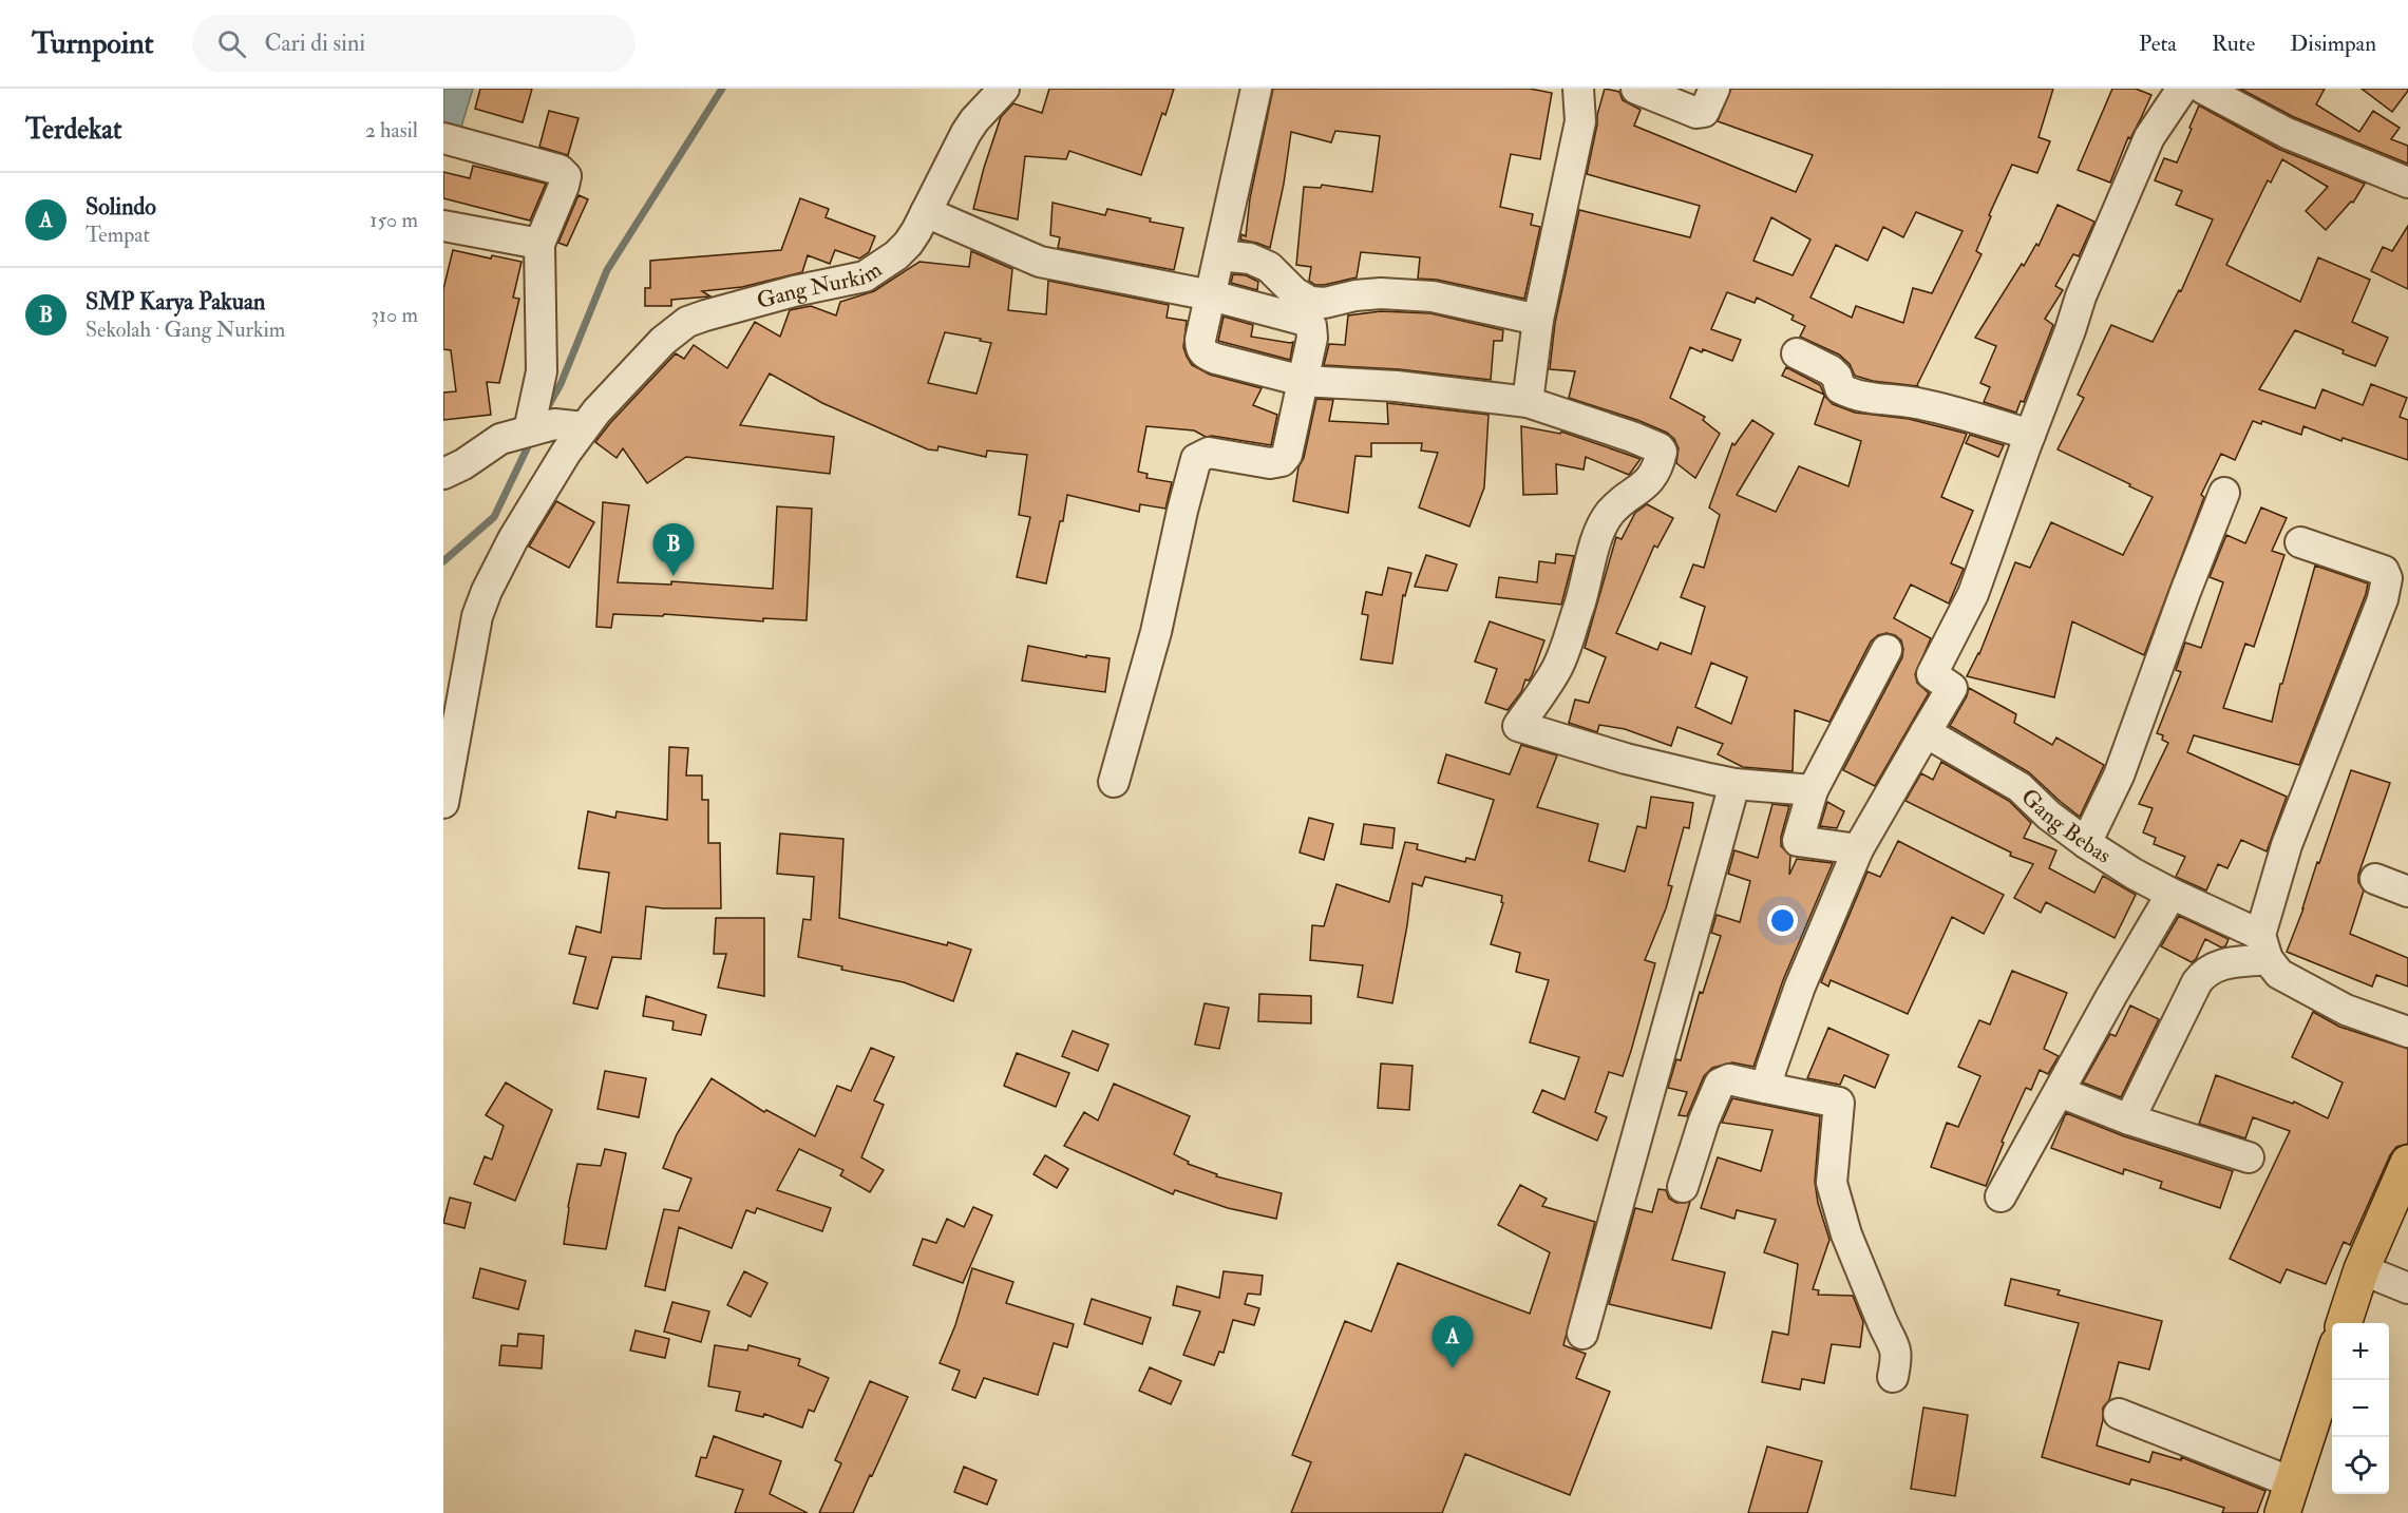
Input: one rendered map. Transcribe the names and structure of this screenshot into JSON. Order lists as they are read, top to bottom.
{
  "streets": {
    "street": ["Gang Nurkim", "Gang Bebas"]
  },
  "page": {
    "header": "Turnpoint",
    "search": "Cari di sini",
    "nav": ["Peta", "Rute", "Disimpan"],
    "heading": ["Terdekat", "2 hasil"],
    "list": [
      {
        "mark": "A",
        "name": "Solindo",
        "note": "Tempat",
        "value": "150 m"
      },
      {
        "mark": "B",
        "name": "SMP Karya Pakuan",
        "note": "Sekolah · Gang Nurkim",
        "value": "310 m"
      }
    ],
    "pins": ["B", "A"],
    "map_buttons": ["+", "−"]
  }
}
